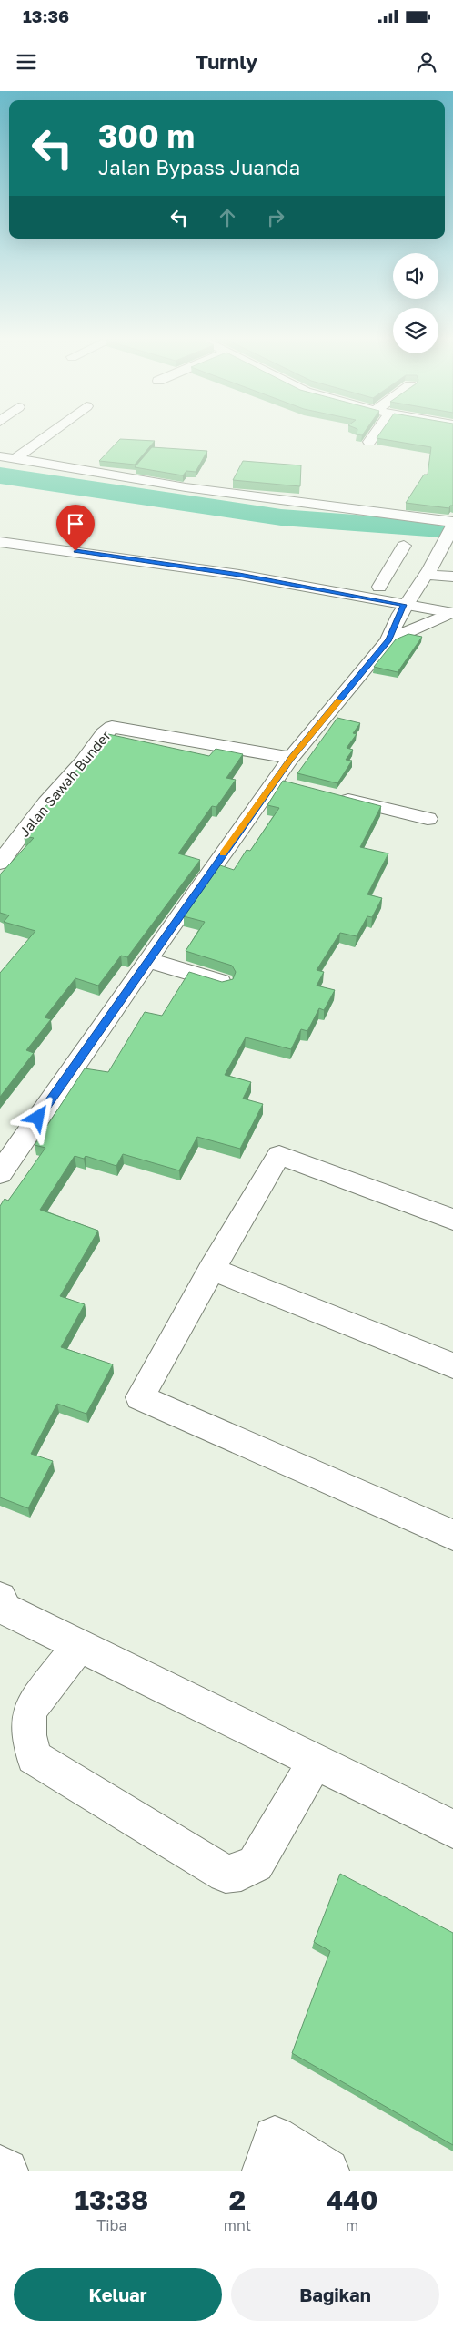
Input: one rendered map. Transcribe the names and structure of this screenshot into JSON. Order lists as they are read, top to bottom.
{
  "streets": {
    "street": ["Jalan Sawah Bunder"]
  },
  "page": {
    "status": "13:36",
    "header": "Turnly",
    "turn": ["300 m", "Jalan Bypass Juanda"],
    "eta": [
      "13:38",
      "Tiba",
      "2",
      "mnt",
      "440",
      "m"
    ],
    "buttons": ["Keluar", "Bagikan"]
  }
}
